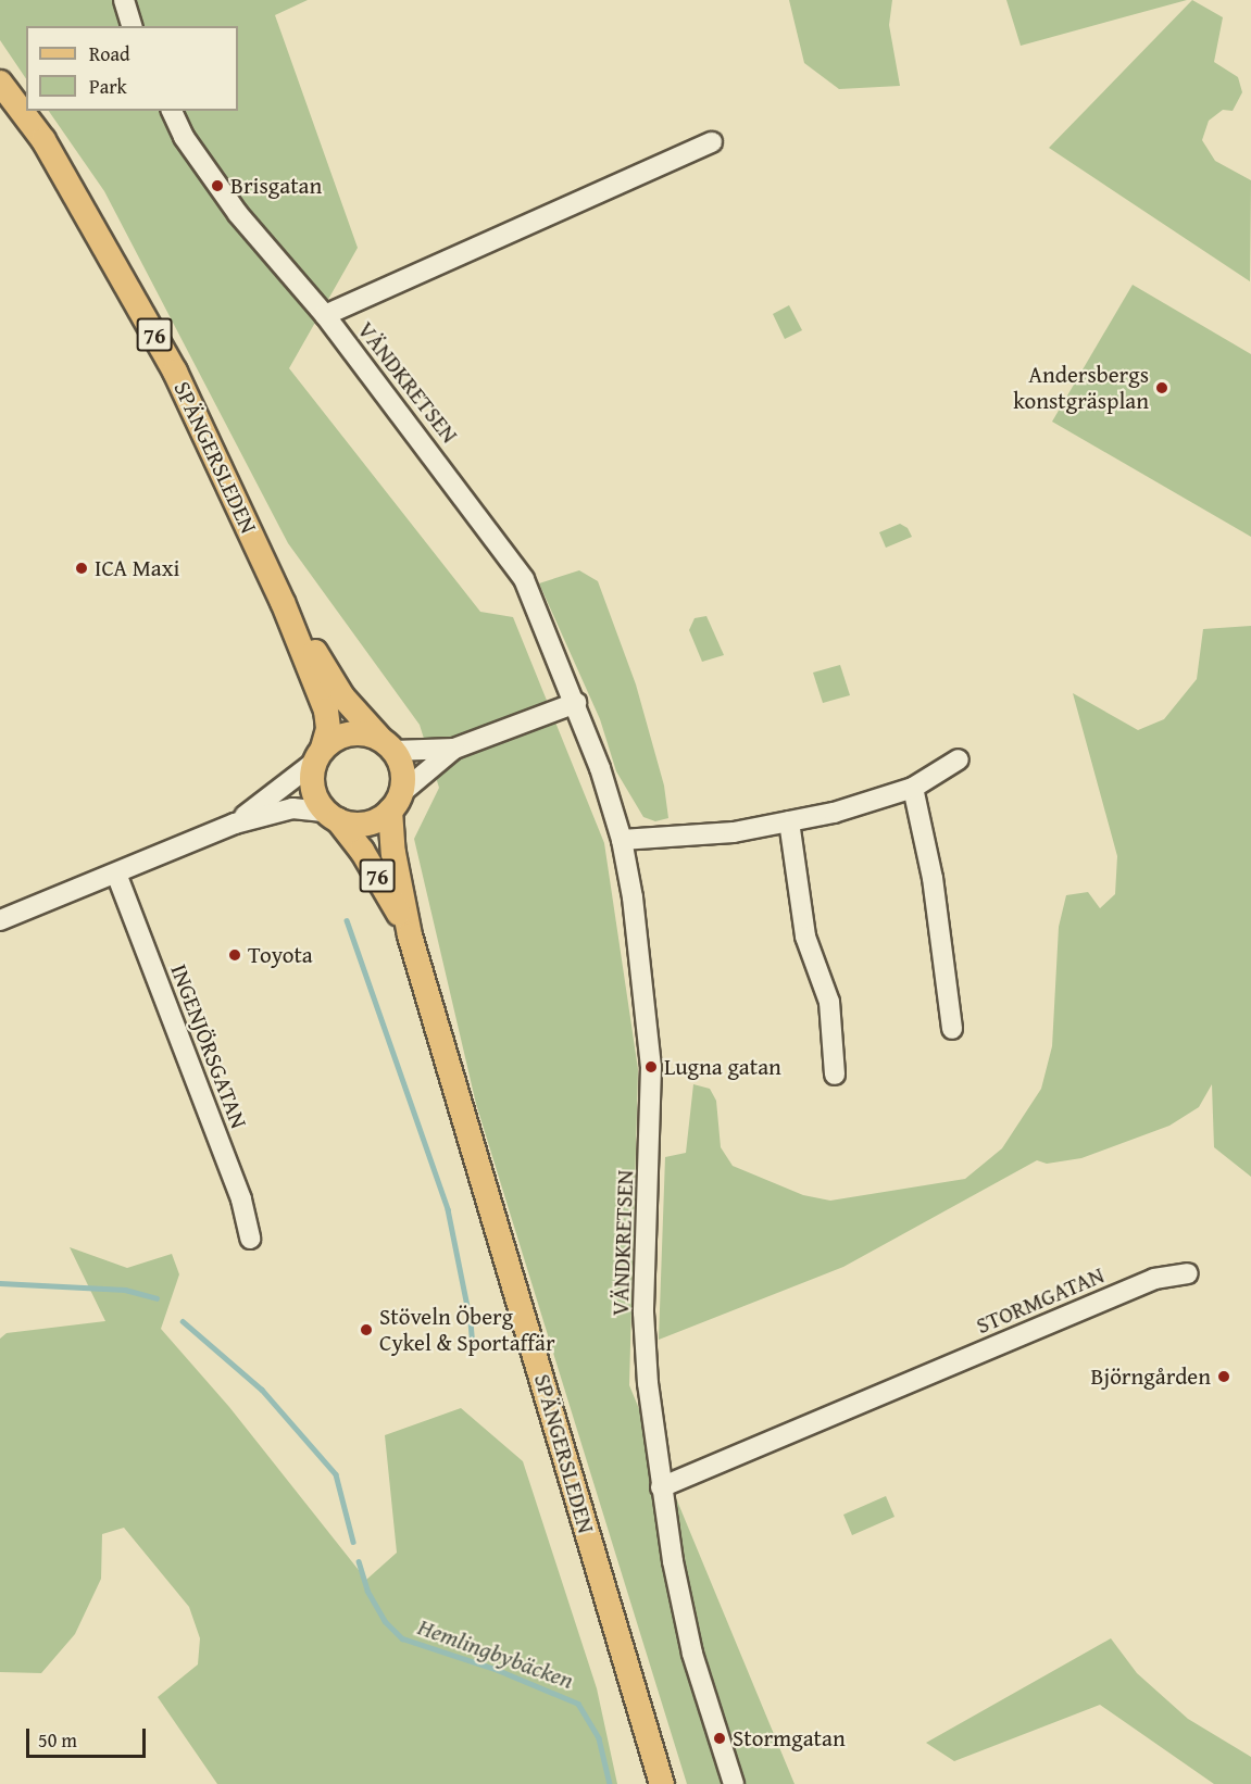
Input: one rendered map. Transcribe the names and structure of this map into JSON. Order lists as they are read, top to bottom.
{
  "streets": {
    "main road": ["76", "SPÄNGERSLEDEN"],
    "street": ["VÄNDKRETSEN", "INGENJÖRSGATAN", "STORMGATAN"]
  },
  "crossings": [
    ["VÄNDKRETSEN", "STORMGATAN"]
  ],
  "water": ["Hemlingbybäcken"],
  "places": [
    "Brisgatan",
    "Andersbergs konstgräsplan",
    "ICA Maxi",
    "Toyota",
    "Lugna gatan",
    "Stöveln Öberg Cykel & Sportaffär",
    "Björngården",
    "Stormgatan"
  ],
  "legend": ["Road", "Park"],
  "scale_bar": "50 m"
}
